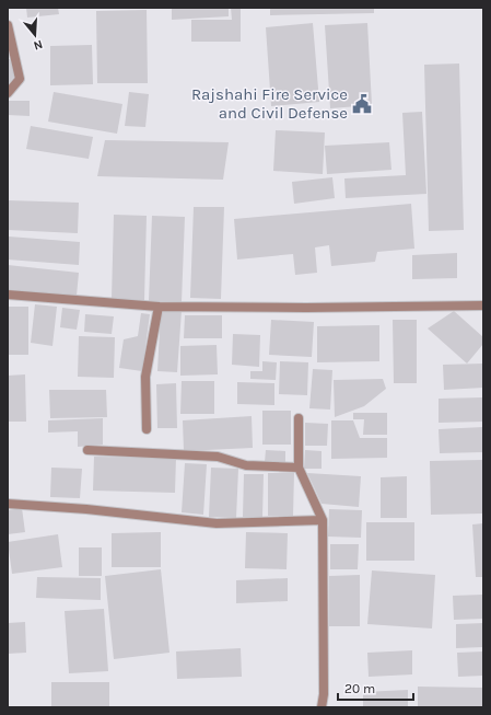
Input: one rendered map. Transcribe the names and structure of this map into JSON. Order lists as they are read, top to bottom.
{
  "places": {
    "public building": ["Rajshahi Fire Service and Civil Defense"]
  },
  "scale_bar": "20 m",
  "north": "bottom"
}
